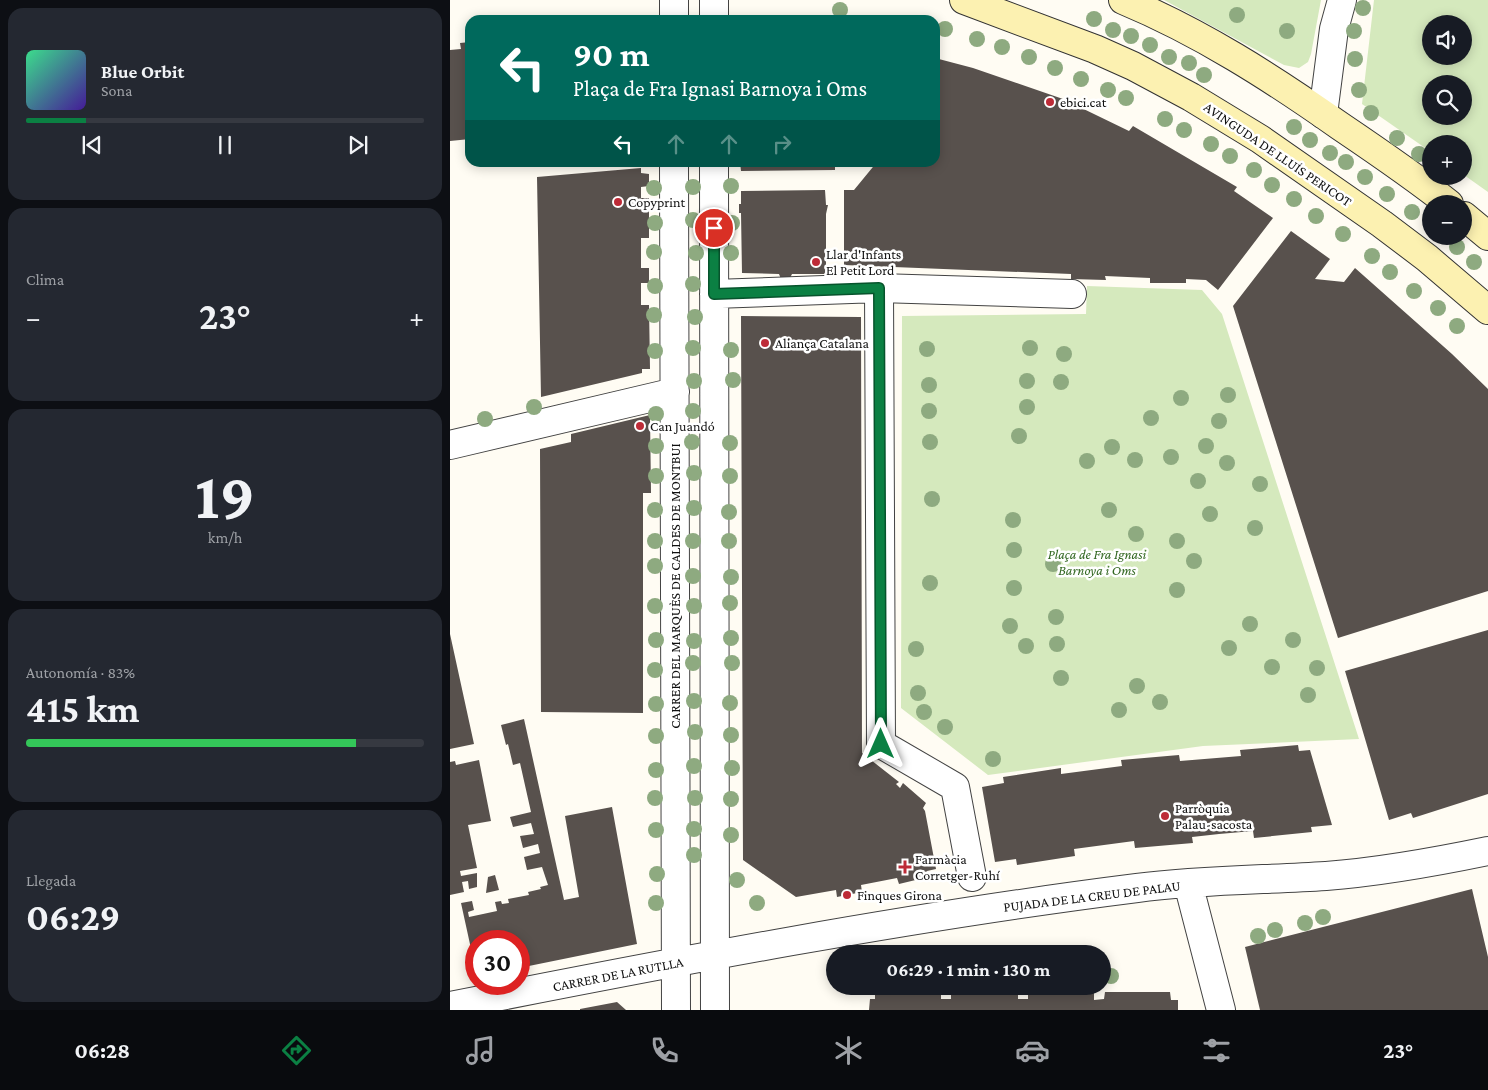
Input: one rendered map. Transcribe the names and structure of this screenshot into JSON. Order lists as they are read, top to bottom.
{
  "streets": {
    "street": [
      "AVINGUDA DE LLUÍS PERICOT",
      "CARRER DEL MARQUÈS DE CALDES DE MONTBUI",
      "PUJADA DE LA CREU DE PALAU",
      "CARRER DE LA RUTLLA"
    ]
  },
  "crossings": [
    ["CARRER DEL MARQUÈS DE CALDES DE MONTBUI", "PUJADA DE LA CREU DE PALAU"],
    ["CARRER DEL MARQUÈS DE CALDES DE MONTBUI", "CARRER DE LA RUTLLA"],
    ["PUJADA DE LA CREU DE PALAU", "CARRER DE LA RUTLLA"]
  ],
  "parks": ["Plaça de Fra Ignasi Barnoya i Oms"],
  "places": {
    "other": [
      "ebici.cat",
      "Copyprint",
      "Llar d'Infants El Petit Lord",
      "Aliança Catalana",
      "Can Juandó",
      "Parròquia Palau-sacosta",
      "Finques Girona"
    ],
    "health": ["Farmàcia Corretger-Ruhí"]
  },
  "page": {
    "map_buttons": ["+", "−"],
    "turn": ["90 m", "Plaça de Fra Ignasi Barnoya i Oms"],
    "song": ["Blue Orbit", "Sona"],
    "tile": [
      "Clima",
      ["19", "km/h"],
      ["Autonomía · 83%", "415 km"],
      ["Llegada", "06:29"]
    ],
    "heat": ["−", "23°", "+"],
    "limit": "30",
    "trip": "06:29 · 1 min · 130 m",
    "tabs": ["06:28", "23°"]
  }
}
